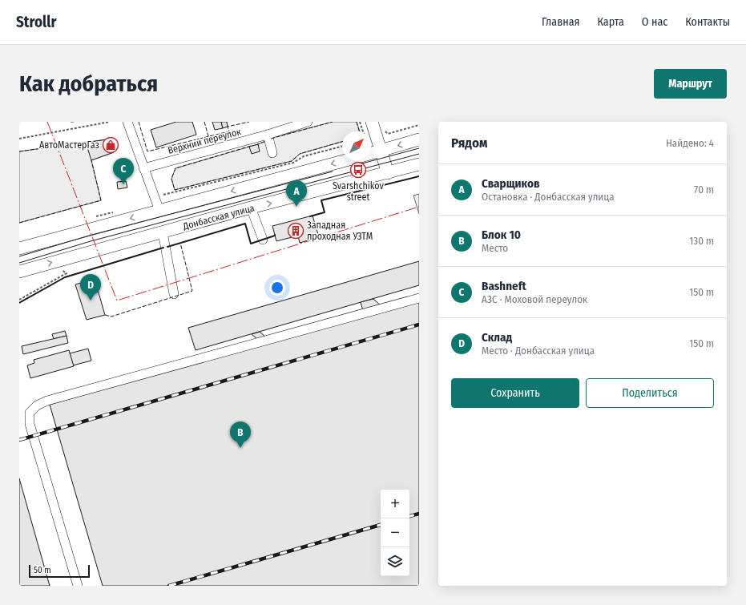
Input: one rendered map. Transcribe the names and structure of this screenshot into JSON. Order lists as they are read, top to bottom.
{
  "streets": {
    "main road": ["Донбасская улица"],
    "street": ["Верхний переулок"]
  },
  "places": {
    "shop": ["АвтоМастерГаз"],
    "bus stop": ["Svarshchikov street"],
    "building": ["Западная проходная УЗТМ"]
  },
  "scale_bar": "50 m",
  "north": "top right",
  "page": {
    "header": "Strollr",
    "nav": [
      "Главная",
      "Карта",
      "О нас",
      "Контакты"
    ],
    "buttons": [
      "Маршрут",
      ["Сохранить", "Поделиться"]
    ],
    "title": "Как добраться",
    "heading": ["Рядом", "Найдено: 4"],
    "pins": [
      "C",
      "A",
      "D",
      "B"
    ],
    "list": [
      {
        "mark": "A",
        "name": "Сварщиков",
        "note": "Остановка · Донбасская улица",
        "value": "70 m"
      },
      {
        "mark": "B",
        "name": "Блок 10",
        "note": "Место",
        "value": "130 m"
      },
      {
        "mark": "C",
        "name": "Bashneft",
        "note": "АЗС · Моховой переулок",
        "value": "150 m"
      },
      {
        "mark": "D",
        "name": "Склад",
        "note": "Место · Донбасская улица",
        "value": "150 m"
      }
    ],
    "map_buttons": ["+", "−"],
    "scale": "50 m"
  }
}
